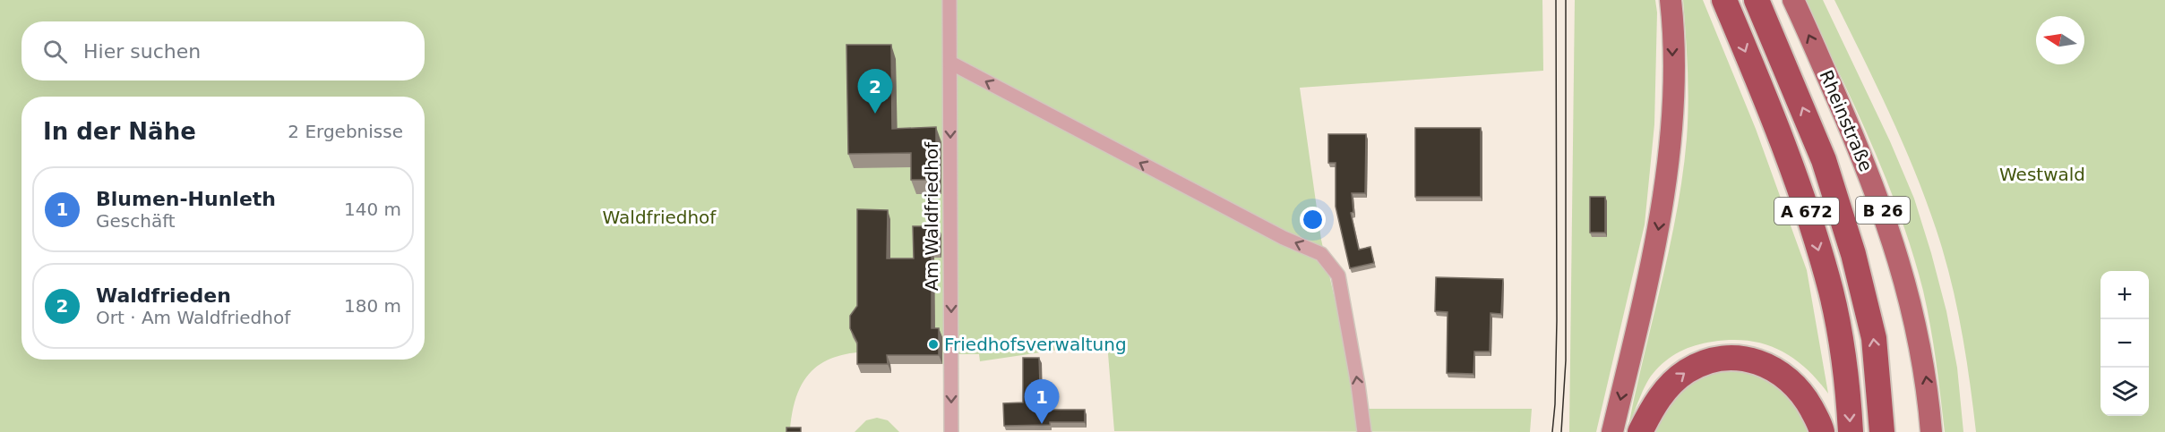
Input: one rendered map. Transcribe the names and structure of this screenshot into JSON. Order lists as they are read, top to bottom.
{
  "streets": {
    "highway": ["A 672"],
    "main road": ["Rheinstraße", "B 26"],
    "street": ["Am Waldfriedhof"]
  },
  "one_way": ["Rheinstraße", "Am Waldfriedhof"],
  "parks": ["Westwald", "Waldfriedhof"],
  "places": ["Friedhofsverwaltung"],
  "north": "left",
  "page": {
    "search": "Hier suchen",
    "pins": ["2", "1"],
    "heading": ["In der Nähe", "2 Ergebnisse"],
    "list": [
      {
        "mark": "1",
        "name": "Blumen-Hunleth",
        "note": "Geschäft",
        "value": "140 m"
      },
      {
        "mark": "2",
        "name": "Waldfrieden",
        "note": "Ort · Am Waldfriedhof",
        "value": "180 m"
      }
    ],
    "map_buttons": ["+", "−"]
  }
}
